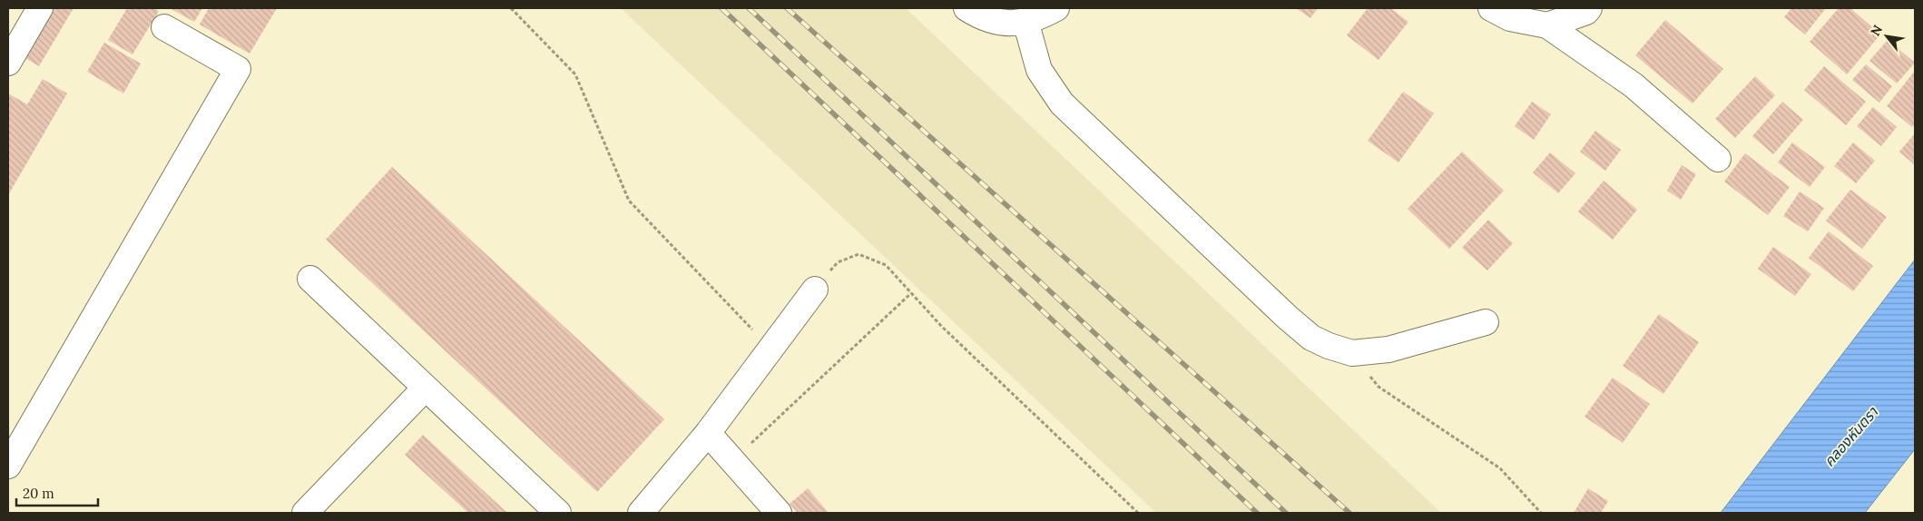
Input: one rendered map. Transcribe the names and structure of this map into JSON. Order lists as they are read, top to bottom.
{
  "water": ["คลองหันตรา"],
  "scale_bar": "20 m",
  "north": "top left"
}
